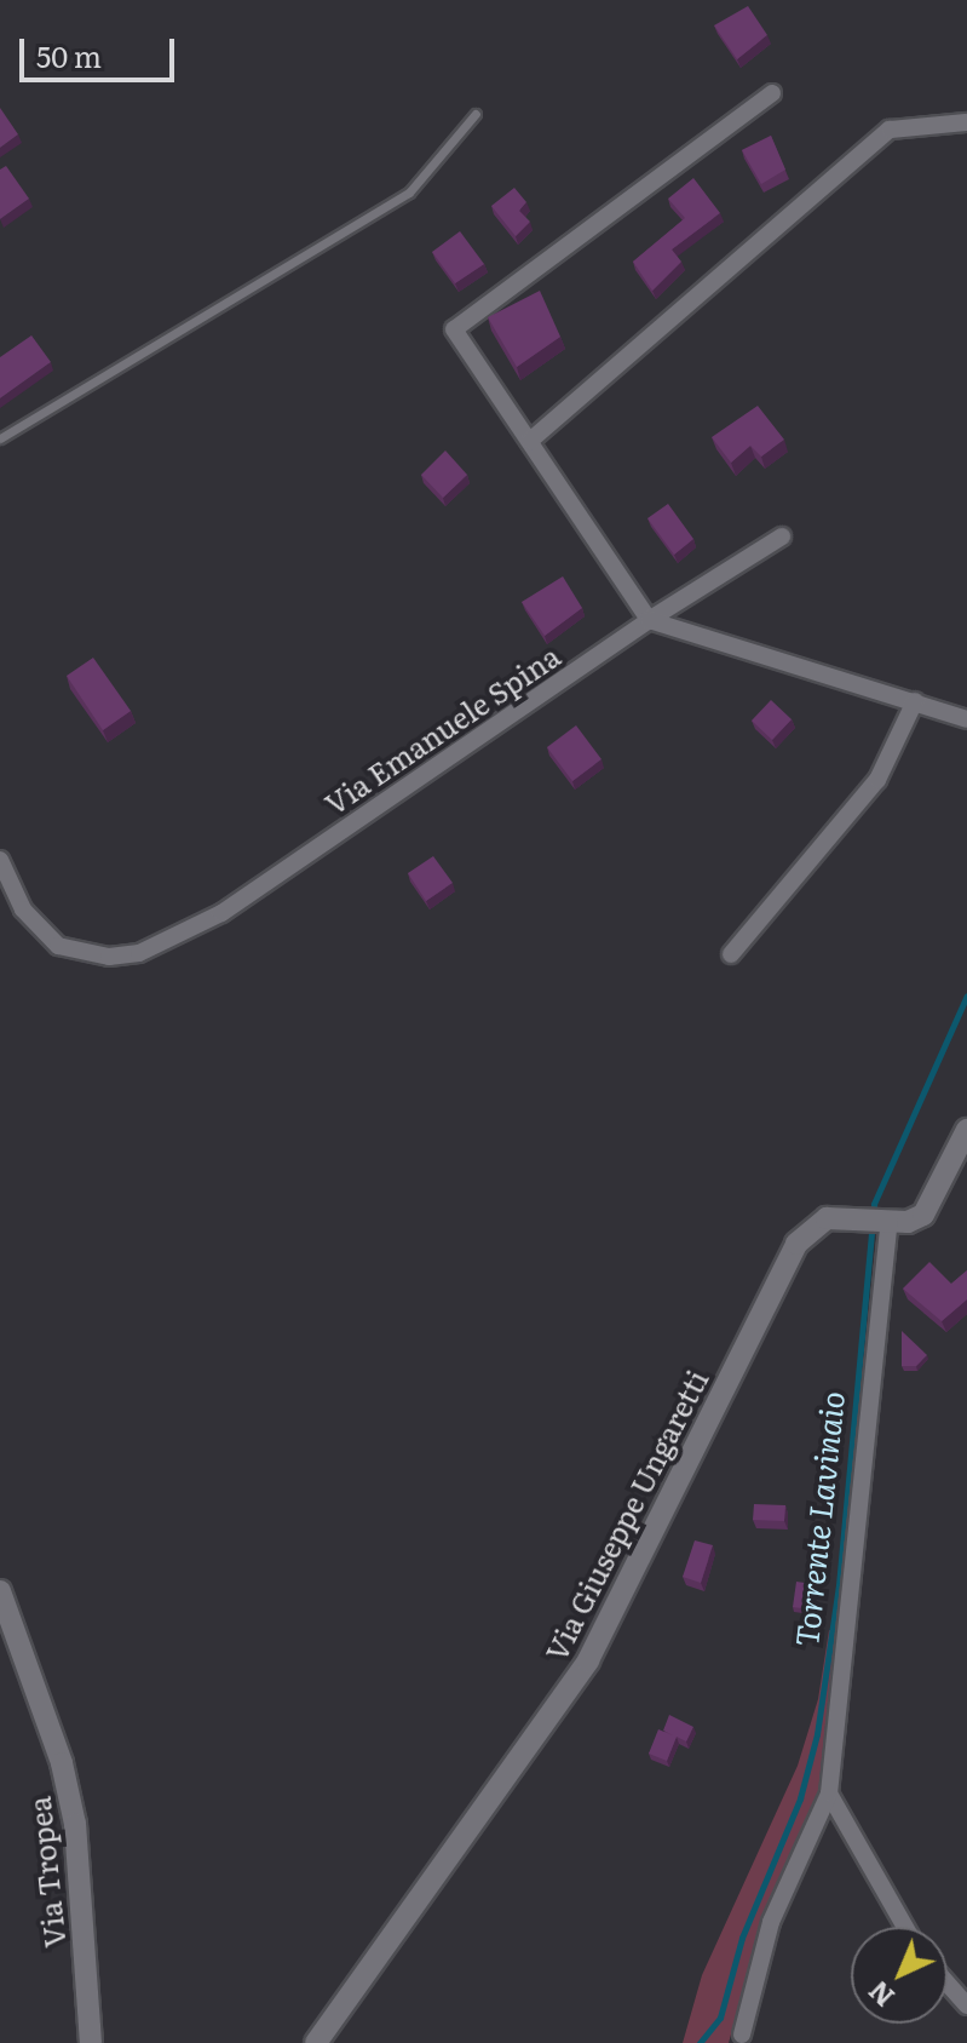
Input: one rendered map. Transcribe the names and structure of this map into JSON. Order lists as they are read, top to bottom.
{
  "streets": {
    "street": ["Via Emanuele Spina", "Via Giuseppe Ungaretti", "Via Tropea"]
  },
  "water": ["Torrente Lavinaio"],
  "scale_bar": "50 m",
  "north": "bottom left"
}
